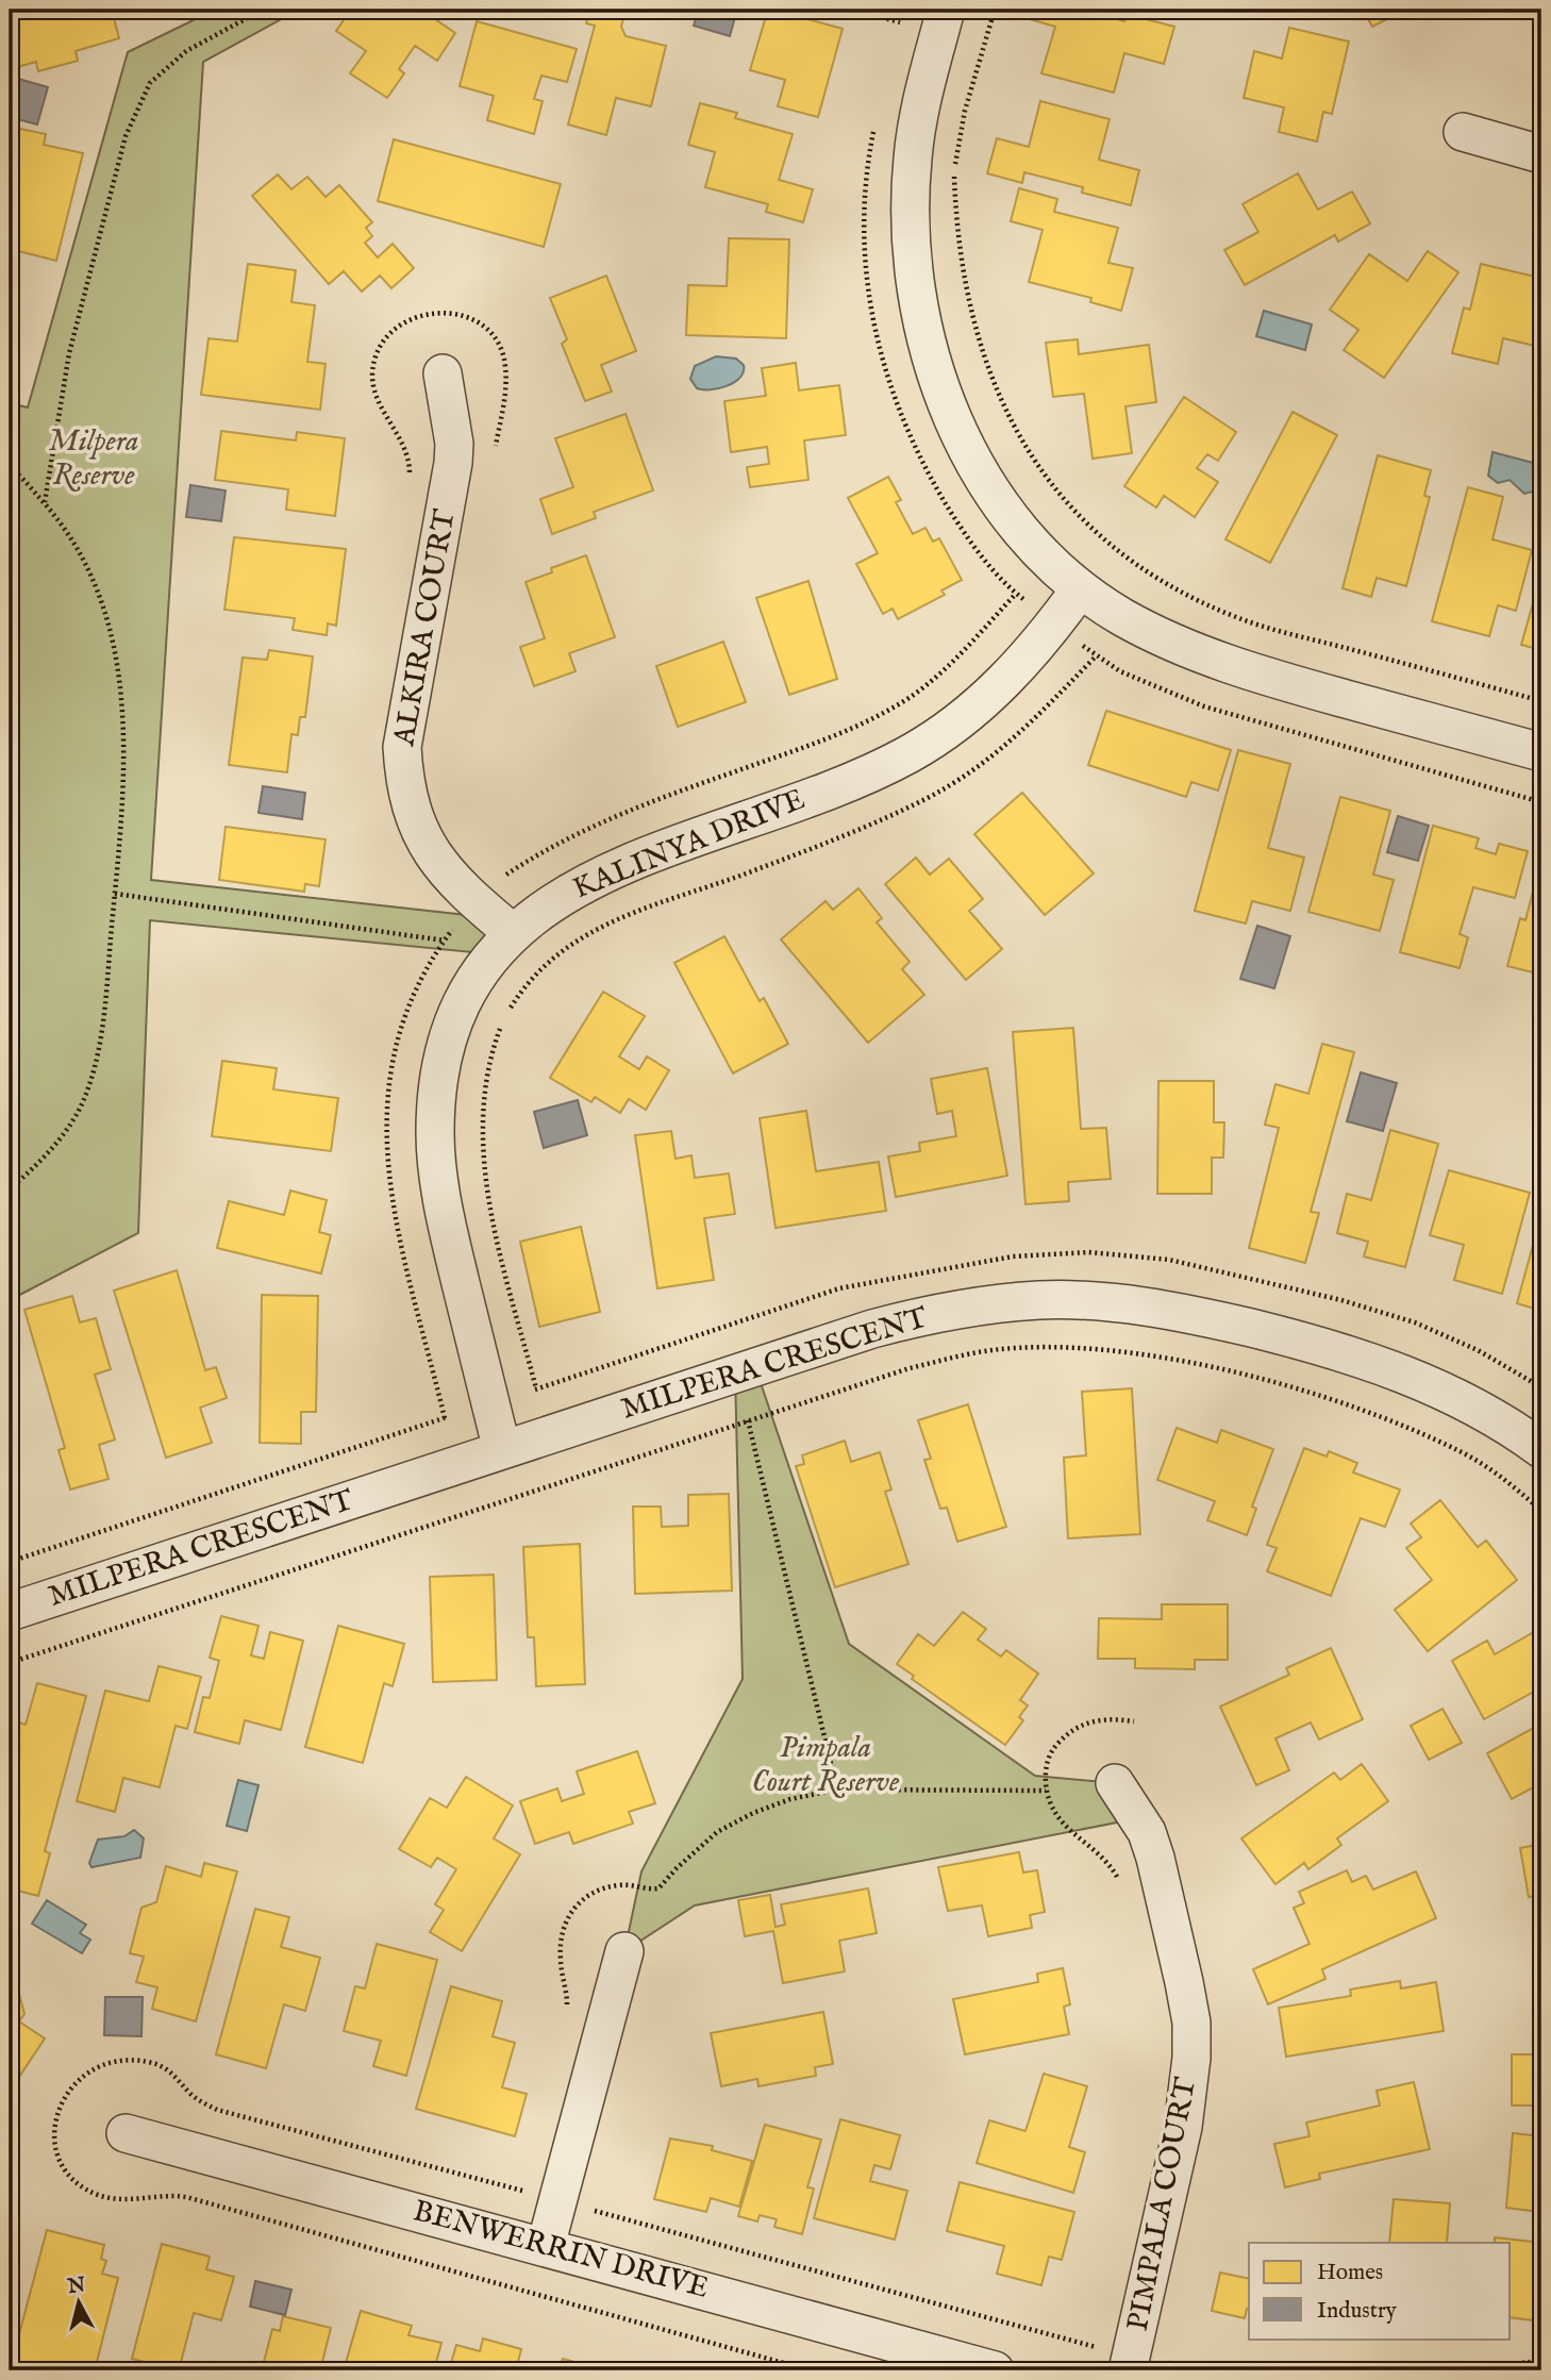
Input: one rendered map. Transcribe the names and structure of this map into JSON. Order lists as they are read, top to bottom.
{
  "streets": {
    "street": [
      "ALKIRA COURT",
      "KALINYA DRIVE",
      "MILPERA CRESCENT",
      "PIMPALA COURT",
      "BENWERRIN DRIVE"
    ]
  },
  "crossings": [
    ["ALKIRA COURT", "KALINYA DRIVE"],
    ["KALINYA DRIVE", "MILPERA CRESCENT"]
  ],
  "parks": ["Milpera Reserve", "Pimpala Court Reserve"],
  "legend": ["Homes", "Industry"],
  "north": "top"
}
